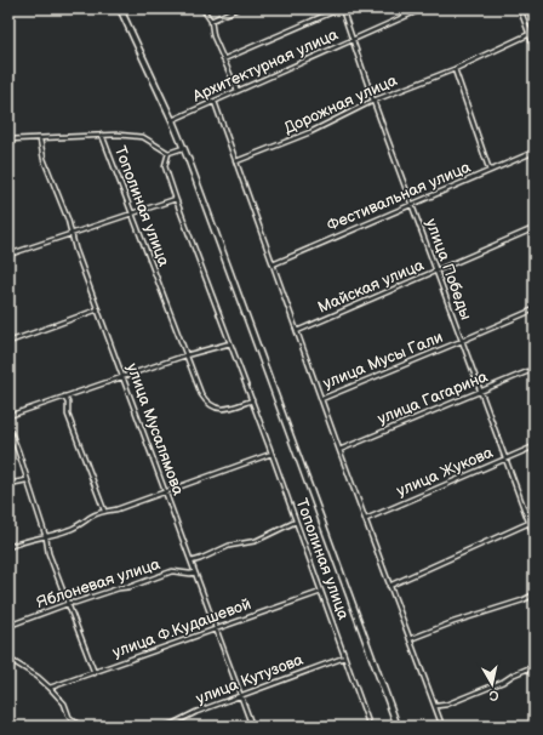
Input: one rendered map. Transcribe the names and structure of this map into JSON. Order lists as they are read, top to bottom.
{
  "streets": {
    "street": [
      "Архитектурная улица",
      "Дорожная улица",
      "Фестивальная улица",
      "Тополиная улица",
      "улица Победы",
      "Майская улица",
      "улица Мусы Гали",
      "улица Гагарина",
      "улица Мусалямова",
      "улица Жукова",
      "Яблоневая улица",
      "улица Ф.Кудашевой",
      "улица Кутузова"
    ]
  },
  "crossings": [
    ["Архитектурная улица", "улица Победы"],
    ["Дорожная улица", "улица Победы"],
    ["Фестивальная улица", "улица Победы"],
    ["Тополиная улица", "улица Ф.Кудашевой"],
    ["Тополиная улица", "улица Кутузова"],
    ["улица Победы", "Майская улица"],
    ["улица Победы", "улица Мусы Гали"],
    ["улица Победы", "улица Гагарина"],
    ["улица Победы", "улица Жукова"],
    ["улица Мусалямова", "Яблоневая улица"],
    ["улица Мусалямова", "улица Ф.Кудашевой"],
    ["улица Мусалямова", "улица Кутузова"]
  ],
  "north": "bottom"
}
